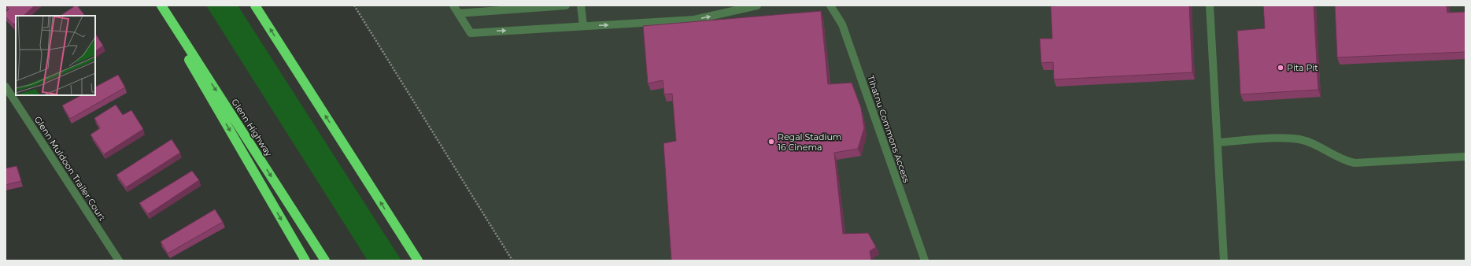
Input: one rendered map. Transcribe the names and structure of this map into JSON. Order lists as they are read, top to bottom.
{
  "streets": {
    "highway": ["Glenn Highway"],
    "street": ["Tihatnu Commons Access", "Glenn Muldoon Trailer Court"]
  },
  "places": ["Pita Pit", "Regal Stadium 16 Cinema"]
}
